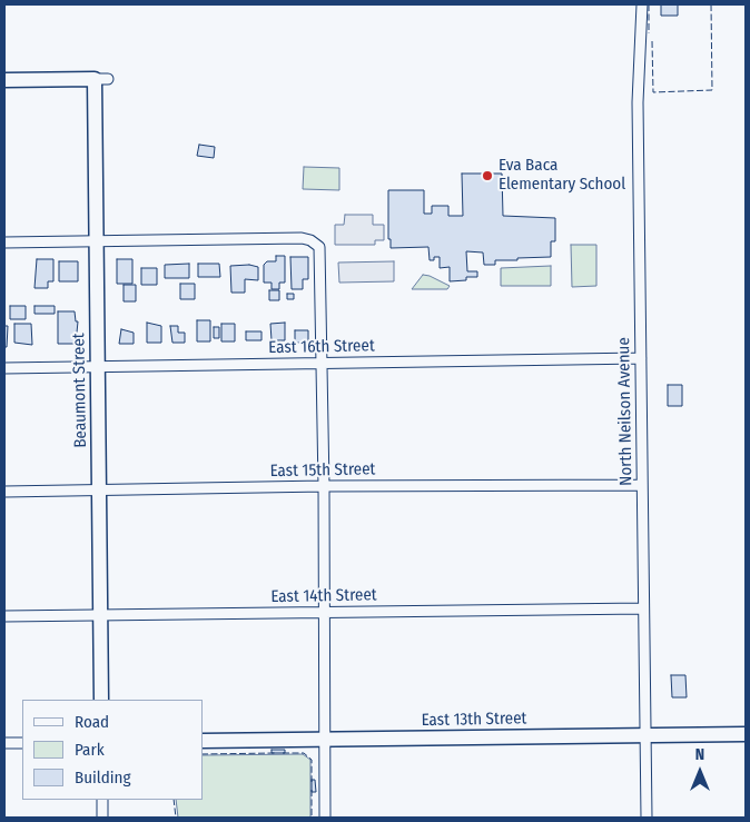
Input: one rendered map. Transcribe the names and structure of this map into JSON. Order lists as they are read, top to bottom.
{
  "streets": {
    "street": [
      "East 16th Street",
      "Beaumont Street",
      "North Neilson Avenue",
      "East 15th Street",
      "East 14th Street",
      "East 13th Street"
    ]
  },
  "crossings": [
    ["East 16th Street", "Beaumont Street"],
    ["East 16th Street", "North Neilson Avenue"],
    ["Beaumont Street", "East 15th Street"],
    ["Beaumont Street", "East 14th Street"],
    ["North Neilson Avenue", "East 15th Street"],
    ["North Neilson Avenue", "East 14th Street"],
    ["North Neilson Avenue", "East 13th Street"]
  ],
  "places": ["Eva Baca Elementary School"],
  "legend": ["Road", "Park", "Building"],
  "north": "top"
}
